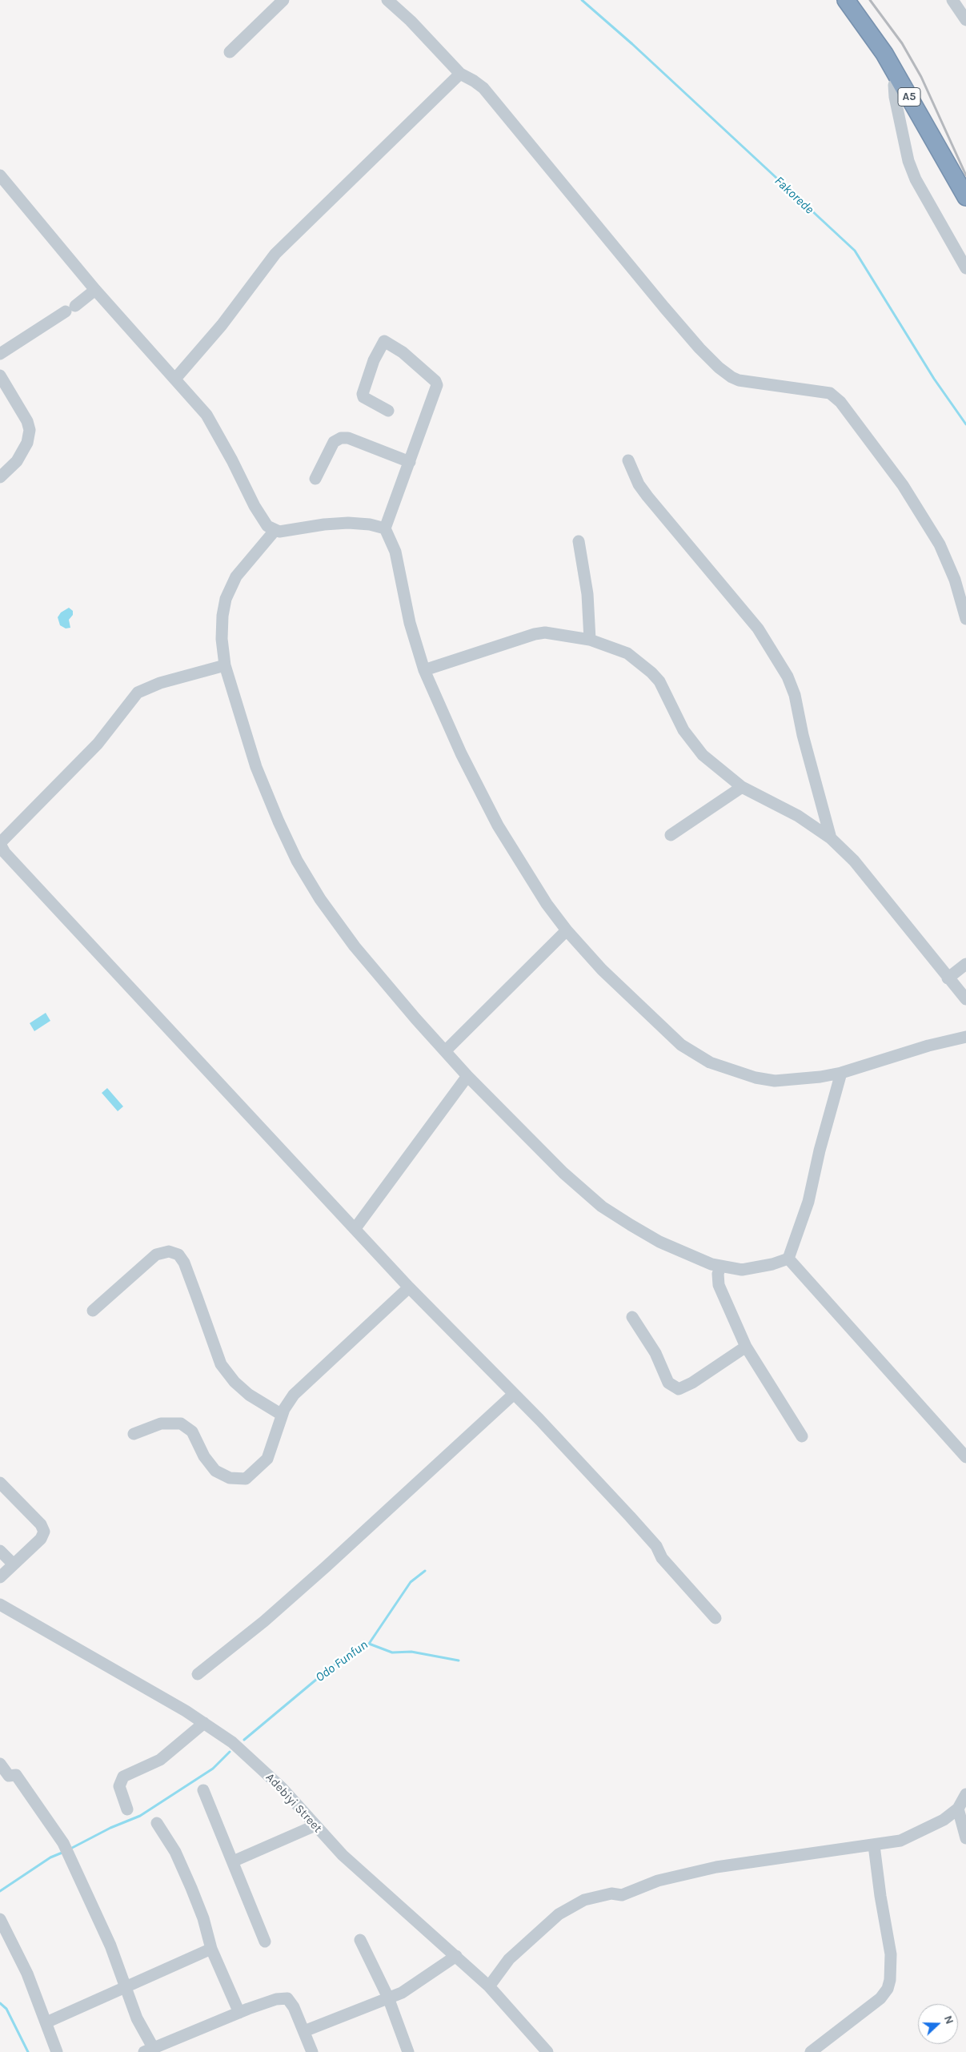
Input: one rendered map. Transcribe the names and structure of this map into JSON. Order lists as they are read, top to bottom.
{
  "streets": {
    "highway": ["A5"],
    "street": ["Adebiyi Street"]
  },
  "water": ["Fakorede", "Odo Funfun"],
  "north": "right"
}
